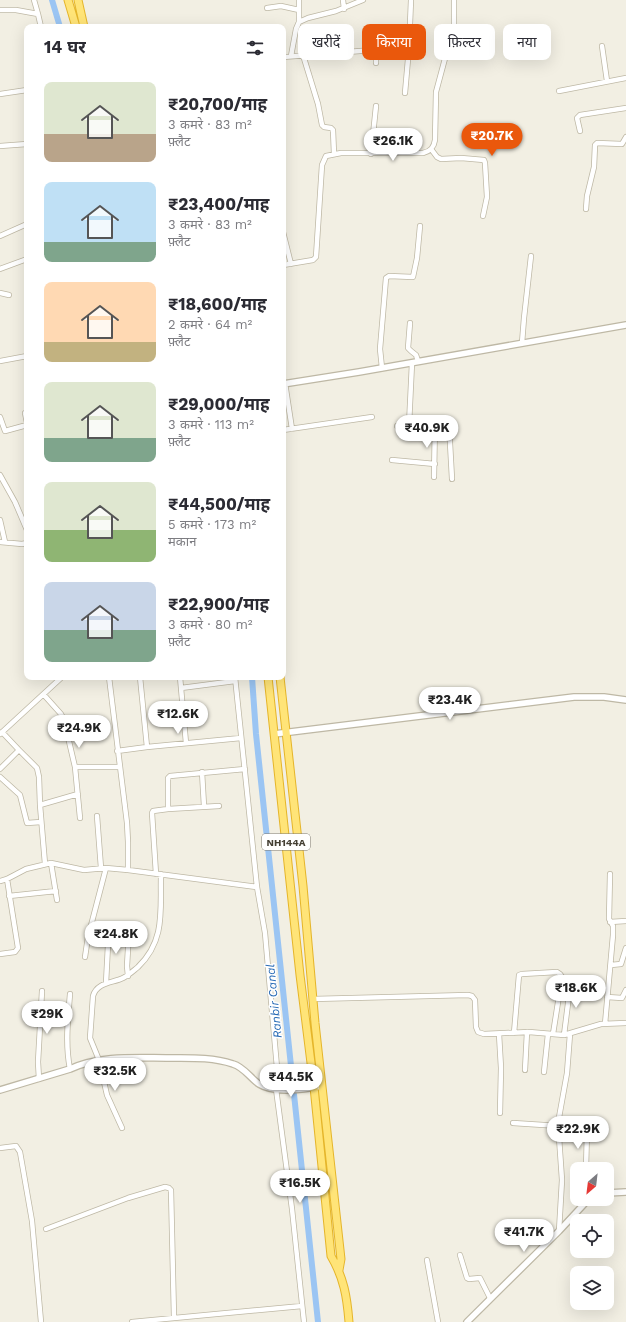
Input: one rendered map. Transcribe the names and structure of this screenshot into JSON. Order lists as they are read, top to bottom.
{
  "streets": {
    "highway": ["NH144A"]
  },
  "water": ["Ranbir Canal"],
  "north": "bottom left",
  "page": {
    "chip": [
      "खरीदें",
      "किराया",
      "फ़िल्टर",
      "नया"
    ],
    "heading": "14 घर",
    "list": [
      {
        "name": "₹20,700/माह",
        "note": "3 कमरे · 83 m² · फ़्लैट"
      },
      {
        "name": "₹23,400/माह",
        "note": "3 कमरे · 83 m² · फ़्लैट"
      },
      {
        "name": "₹18,600/माह",
        "note": "2 कमरे · 64 m² · फ़्लैट"
      },
      {
        "name": "₹29,000/माह",
        "note": "3 कमरे · 113 m² · फ़्लैट"
      },
      {
        "name": "₹44,500/माह",
        "note": "5 कमरे · 173 m² · मकान"
      },
      {
        "name": "₹22,900/माह",
        "note": "3 कमरे · 80 m² · फ़्लैट"
      }
    ],
    "price": [
      "₹20.7K",
      "₹26.1K",
      "₹40.9K",
      "₹23.4K",
      "₹12.6K",
      "₹24.9K",
      "₹24.8K",
      "₹18.6K",
      "₹29K",
      "₹32.5K",
      "₹44.5K",
      "₹22.9K",
      "₹16.5K",
      "₹41.7K"
    ]
  }
}
